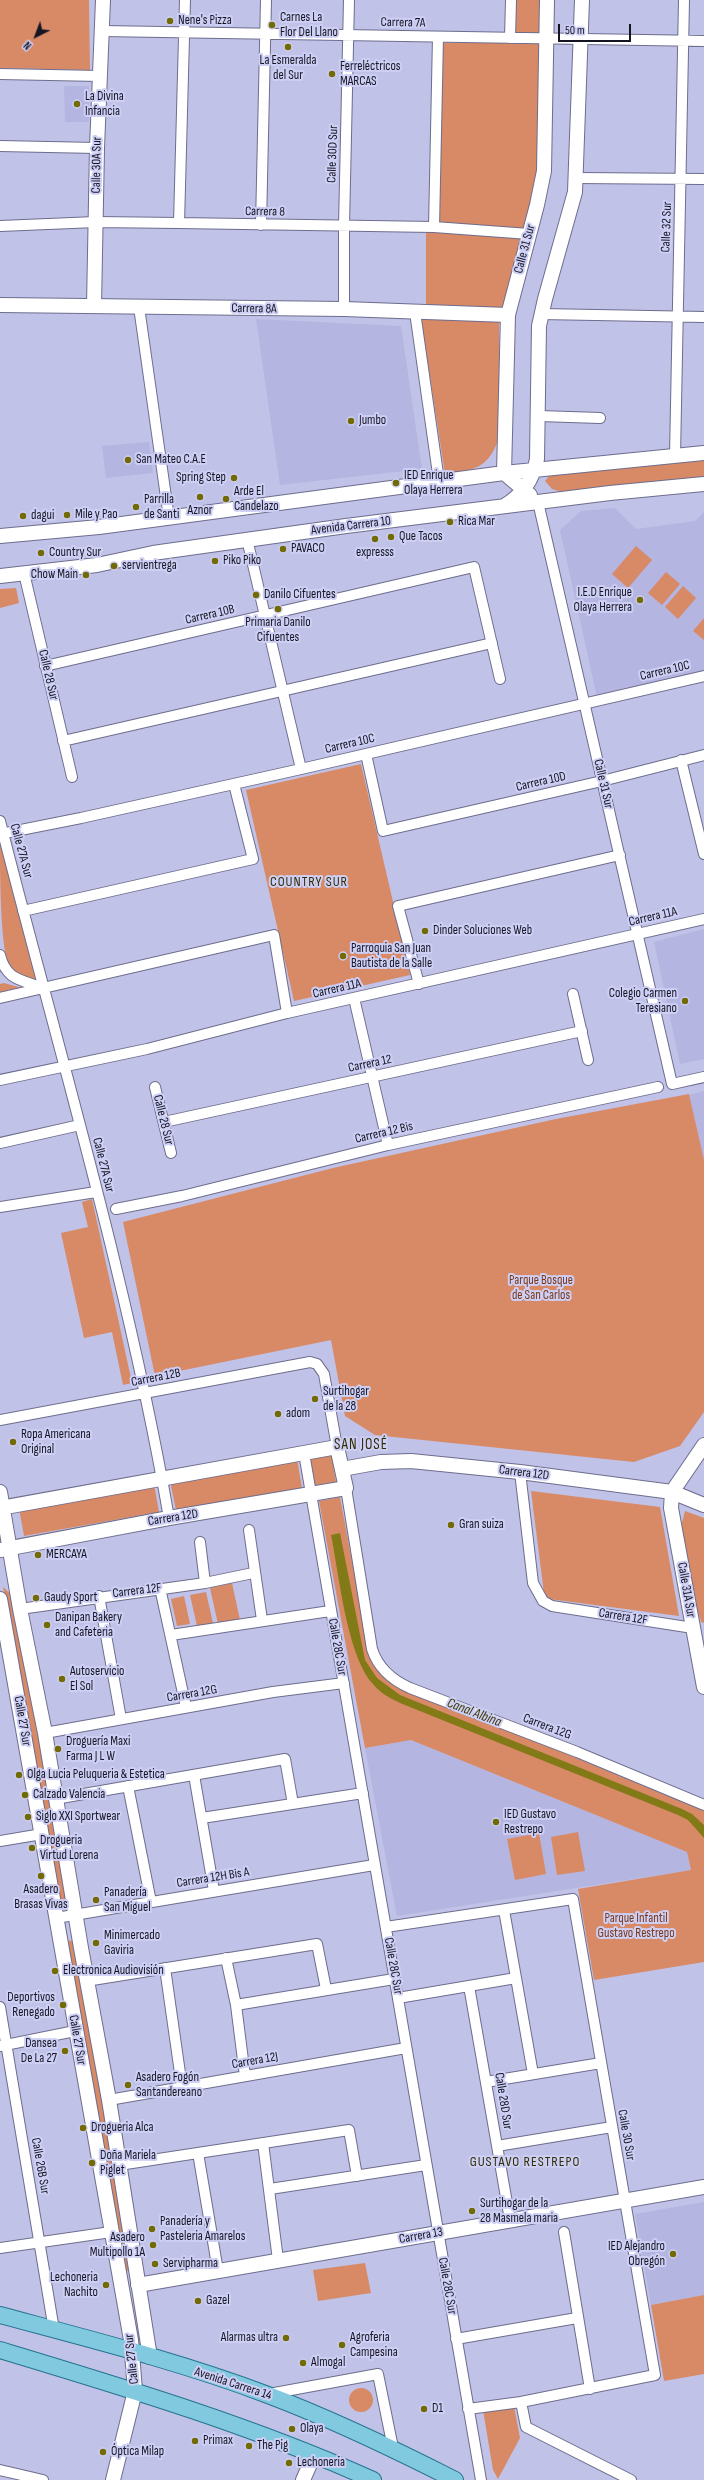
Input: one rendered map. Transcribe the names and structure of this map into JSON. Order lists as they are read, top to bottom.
{
  "streets": {
    "main road": ["Avenida Carrera 14"],
    "street": [
      "Carrera 7A",
      "Calle 30D Sur",
      "Calle 30A Sur",
      "Carrera 8",
      "Calle 32 Sur",
      "Calle 31 Sur",
      "Carrera 8A",
      "Avenida Carrera 10",
      "Carrera 10B",
      "Carrera 10C",
      "Calle 28 Sur",
      "Carrera 10D",
      "Calle 27A Sur",
      "Carrera 11A",
      "Carrera 12",
      "Carrera 12 Bis",
      "Carrera 12B",
      "Carrera 12D",
      "Calle 31A Sur",
      "Carrera 12F",
      "Calle 28C Sur",
      "Carrera 12G",
      "Calle 27 Sur",
      "Carrera 12H Bis A",
      "Carrera 12J",
      "Calle 28D Sur",
      "Calle 30 Sur",
      "Calle 26B Sur",
      "Carrera 13"
    ]
  },
  "crossings": [
    ["Carrera 7A", "Calle 30D Sur"],
    ["Carrera 7A", "Calle 30A Sur"],
    ["Carrera 7A", "Calle 32 Sur"],
    ["Carrera 7A", "Calle 31 Sur"],
    ["Calle 30D Sur", "Carrera 8"],
    ["Calle 30D Sur", "Carrera 8A"],
    ["Calle 30A Sur", "Carrera 8"],
    ["Calle 30A Sur", "Carrera 8A"],
    ["Carrera 8", "Calle 31 Sur"],
    ["Calle 31 Sur", "Carrera 8A"],
    ["Calle 31 Sur", "Avenida Carrera 10"],
    ["Calle 31 Sur", "Carrera 10C"],
    ["Calle 31 Sur", "Carrera 10D"],
    ["Calle 31 Sur", "Carrera 11A"],
    ["Avenida Carrera 10", "Calle 28 Sur"],
    ["Carrera 10B", "Calle 28 Sur"],
    ["Carrera 10C", "Carrera 10D"],
    ["Carrera 10C", "Calle 27A Sur"],
    ["Calle 28 Sur", "Carrera 12"],
    ["Calle 27A Sur", "Carrera 11A"],
    ["Calle 27A Sur", "Carrera 12B"],
    ["Calle 27A Sur", "Carrera 12D"],
    ["Carrera 12D", "Calle 31A Sur"],
    ["Carrera 12D", "Carrera 12F"],
    ["Carrera 12D", "Calle 28C Sur"],
    ["Carrera 12D", "Carrera 12G"],
    ["Carrera 12D", "Calle 27 Sur"],
    ["Calle 31A Sur", "Carrera 12F"],
    ["Carrera 12F", "Calle 27 Sur"],
    ["Calle 28C Sur", "Carrera 12G"],
    ["Calle 28C Sur", "Carrera 12H Bis A"],
    ["Calle 28C Sur", "Carrera 12J"],
    ["Calle 28C Sur", "Carrera 13"],
    ["Carrera 12G", "Calle 27 Sur"],
    ["Calle 27 Sur", "Carrera 12H Bis A"],
    ["Calle 27 Sur", "Carrera 12J"],
    ["Calle 27 Sur", "Carrera 13"],
    ["Calle 27 Sur", "Avenida Carrera 14"],
    ["Calle 28D Sur", "Carrera 13"],
    ["Calle 30 Sur", "Carrera 13"],
    ["Calle 26B Sur", "Avenida Carrera 14"]
  ],
  "districts": ["COUNTRY SUR", "SAN JOSÉ", "GUSTAVO RESTREPO"],
  "water": ["Canal Albina"],
  "parks": ["Parque Bosque de San Carlos", "Parque Infantil Gustavo Restrepo"],
  "places": [
    "Nene's Pizza",
    "Carnes La Flor Del Llano",
    "La Esmeralda del Sur",
    "Ferreléctricos MARCAS",
    "La Divina Infancia",
    "Jumbo",
    "San Mateo C.A.E",
    "Spring Step",
    "IED Enrique Olaya Herrera",
    "Aznor",
    "Arde El Candelazo",
    "Parrilla de Santi",
    "Mile y Pao",
    "dagui",
    "Rica Mar",
    "Que Tacos",
    "expresss",
    "PAVACO",
    "Country Sur",
    "Piko Piko",
    "servientrega",
    "Chow Main",
    "Danilo Cifuentes",
    "I.E.D Enrique Olaya Herrera",
    "Primaria Danilo Cifuentes",
    "Dinder Soluciones Web",
    "Parroquia San Juan Bautista de la Salle",
    "Colegio Carmen Teresiano",
    "Surtihogar de la 28",
    "adom",
    "Ropa Americana Original",
    "Gran suiza",
    "MERCAYA",
    "Gaudy Sport",
    "Danipan Bakery and Cafeteria",
    "Autoservicio El Sol",
    "Droguería Maxi Farma J L W",
    "Olga Lucia Peluqueria & Estetica",
    "Calzado Valencia",
    "Siglo XXI Sportwear",
    "IED Gustavo Restrepo",
    "Drogueria Virtud Lorena",
    "Asadero Brasas Vivas",
    "Panadería San Miguel",
    "Minimercado Gaviria",
    "Electronica Audiovisión",
    "Deportivos Renegado",
    "Dansea De La 27",
    "Asadero Fogón Santandereano",
    "Drogueria Alca",
    "Doña Mariela Piglet",
    "Surtihogar de la 28 Masmela maria",
    "Panadería y Pasteleria Amarelos",
    "Asadero Multipollo 1A",
    "IED Alejandro Obregón",
    "Servipharma",
    "Lechoneria Nachito",
    "Gazel",
    "Alarmas ultra",
    "Agroferia Campesina",
    "Almogal",
    "D1",
    "Olaya",
    "Primax",
    "The Pig",
    "Óptica Milap",
    "Lechoneria"
  ],
  "scale_bar": "50 m",
  "north": "bottom left"
}
